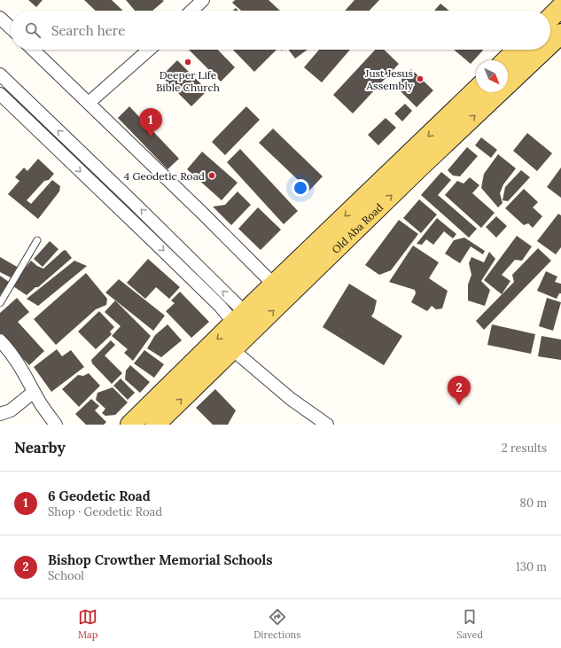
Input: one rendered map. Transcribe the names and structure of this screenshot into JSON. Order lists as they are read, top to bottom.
{
  "streets": {
    "main road": ["Old Aba Road"]
  },
  "places": ["Deeper Life Bible Church", "Just Jesus Assembly", "4 Geodetic Road"],
  "north": "bottom right",
  "page": {
    "search": "Search here",
    "pins": ["1", "2"],
    "heading": ["Nearby", "2 results"],
    "list": [
      {
        "mark": "1",
        "name": "6 Geodetic Road",
        "note": "Shop · Geodetic Road",
        "value": "80 m"
      },
      {
        "mark": "2",
        "name": "Bishop Crowther Memorial Schools",
        "note": "School",
        "value": "130 m"
      }
    ],
    "nav": ["Map", "Directions", "Saved"]
  }
}
